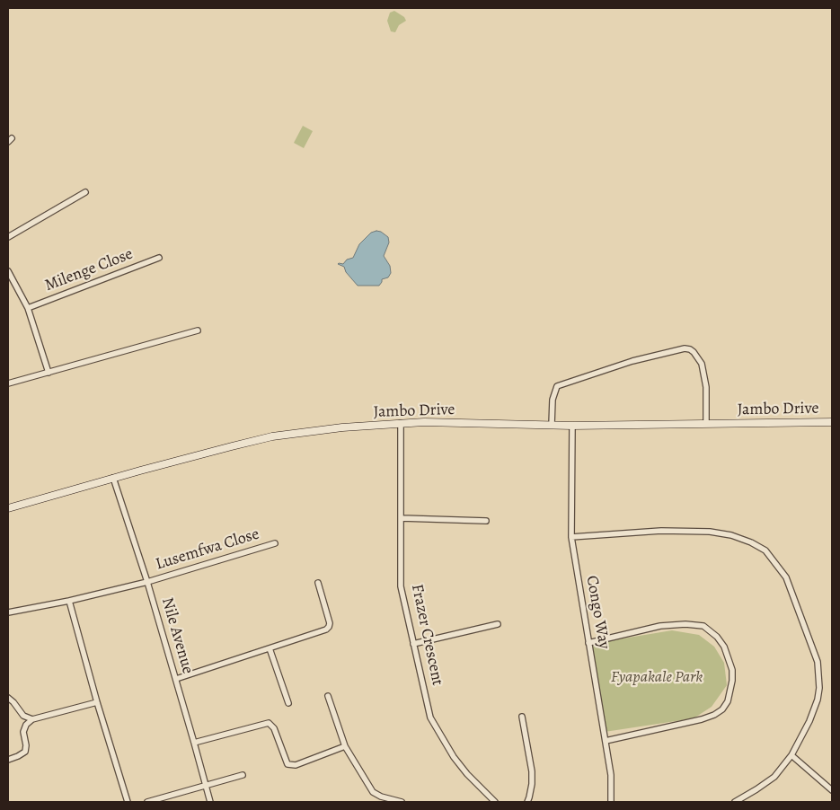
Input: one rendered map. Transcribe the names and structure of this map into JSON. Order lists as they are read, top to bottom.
{
  "streets": {
    "main road": ["Jambo Drive"],
    "street": [
      "Milenge Close",
      "Lusemfwa Close",
      "Congo Way",
      "Frazer Crescent",
      "Nile Avenue"
    ]
  },
  "crossings": [
    ["Jambo Drive", "Congo Way"],
    ["Jambo Drive", "Frazer Crescent"],
    ["Jambo Drive", "Nile Avenue"],
    ["Lusemfwa Close", "Nile Avenue"]
  ],
  "parks": ["Fyapakale Park"]
}
